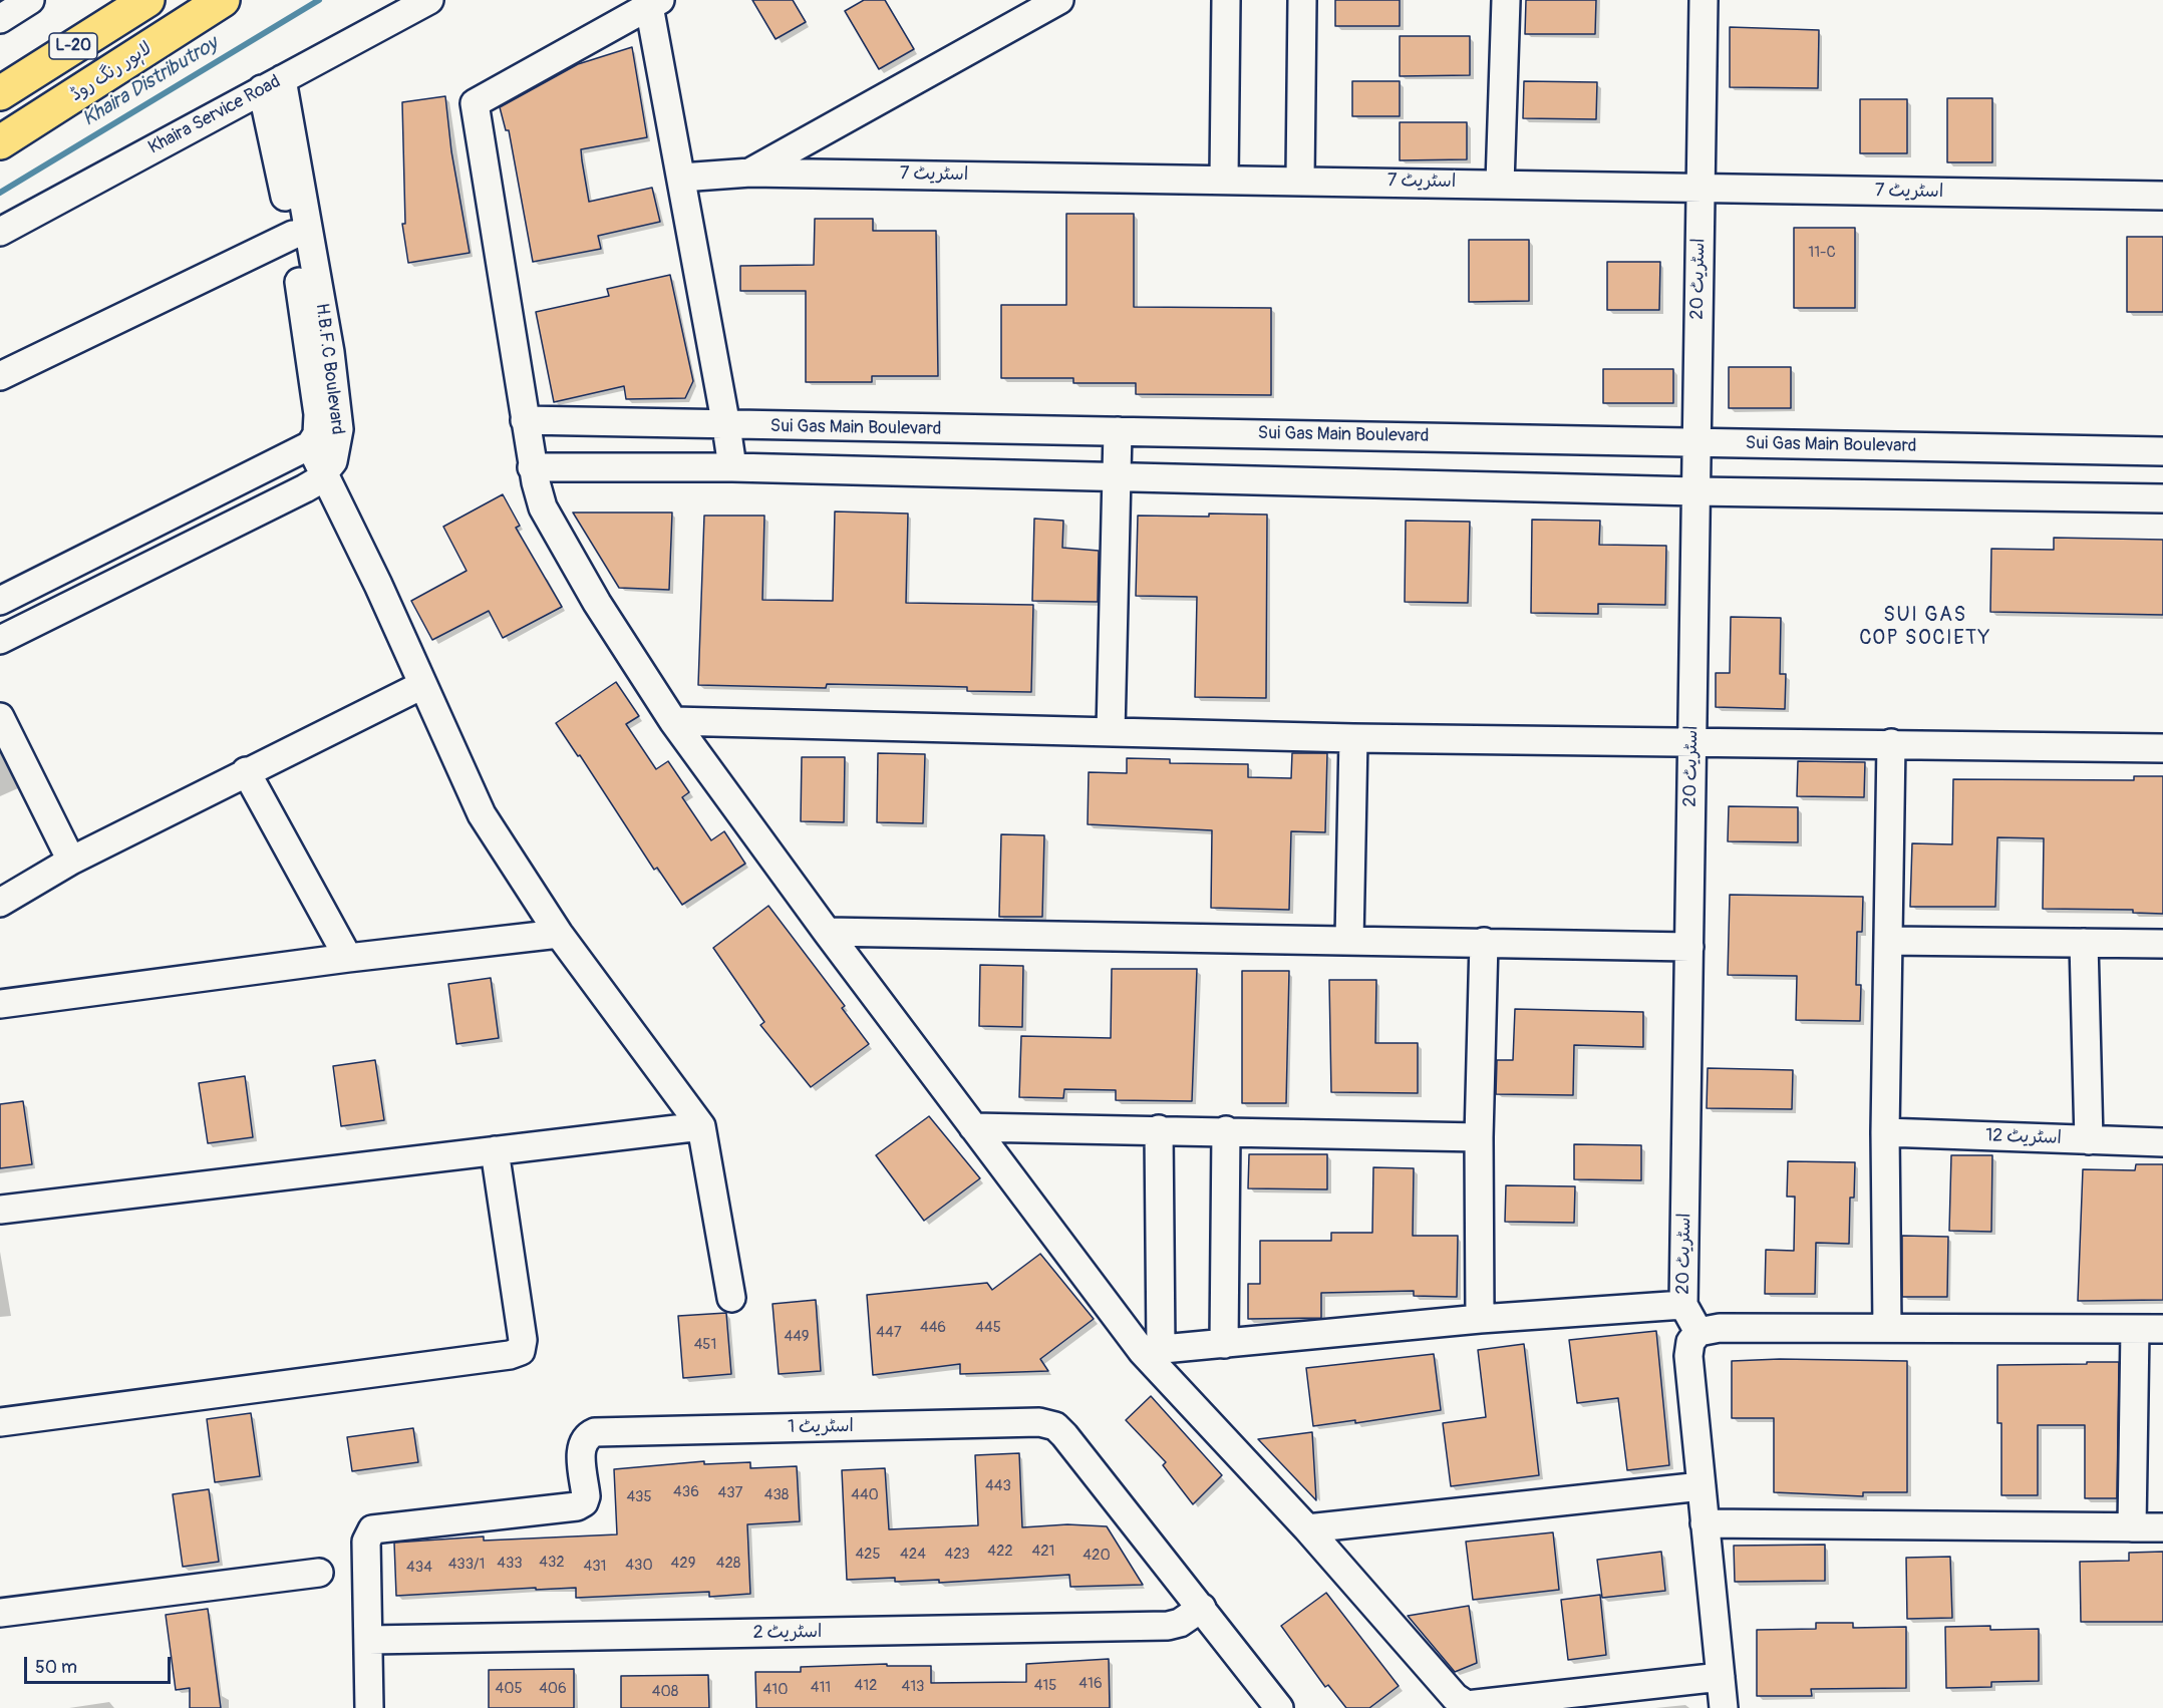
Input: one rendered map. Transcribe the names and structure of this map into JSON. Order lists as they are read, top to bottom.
{
  "streets": {
    "highway": ["L-20", "لاہور رنگ روڈ"],
    "street": [
      "Khaira Service Road",
      "اسٹریٹ 7",
      "اسٹریٹ 20",
      "H.B.F.C Boulevard",
      "Sui Gas Main Boulevard",
      "اسٹریٹ 12",
      "اسٹریٹ 1",
      "اسٹریٹ 2"
    ]
  },
  "crossings": [
    ["Khaira Service Road", "H.B.F.C Boulevard"],
    ["اسٹریٹ 7", "اسٹریٹ 20"],
    ["اسٹریٹ 20", "Sui Gas Main Boulevard"],
    ["اسٹریٹ 1", "اسٹریٹ 2"]
  ],
  "districts": ["SUI GAS COP SOCIETY"],
  "water": ["Khaira Distributroy"],
  "house_numbers": [
    "11-C",
    "446",
    "445",
    "447",
    "449",
    "451",
    "443",
    "436",
    "437",
    "438",
    "440",
    "435",
    "422",
    "421",
    "425",
    "424",
    "423",
    "420",
    "432",
    "433",
    "429",
    "428",
    "433/1",
    "430",
    "431",
    "434",
    "416",
    "412",
    "415",
    "413",
    "411",
    "405",
    "406",
    "410",
    "408"
  ],
  "scale_bar": "50 m"
}
